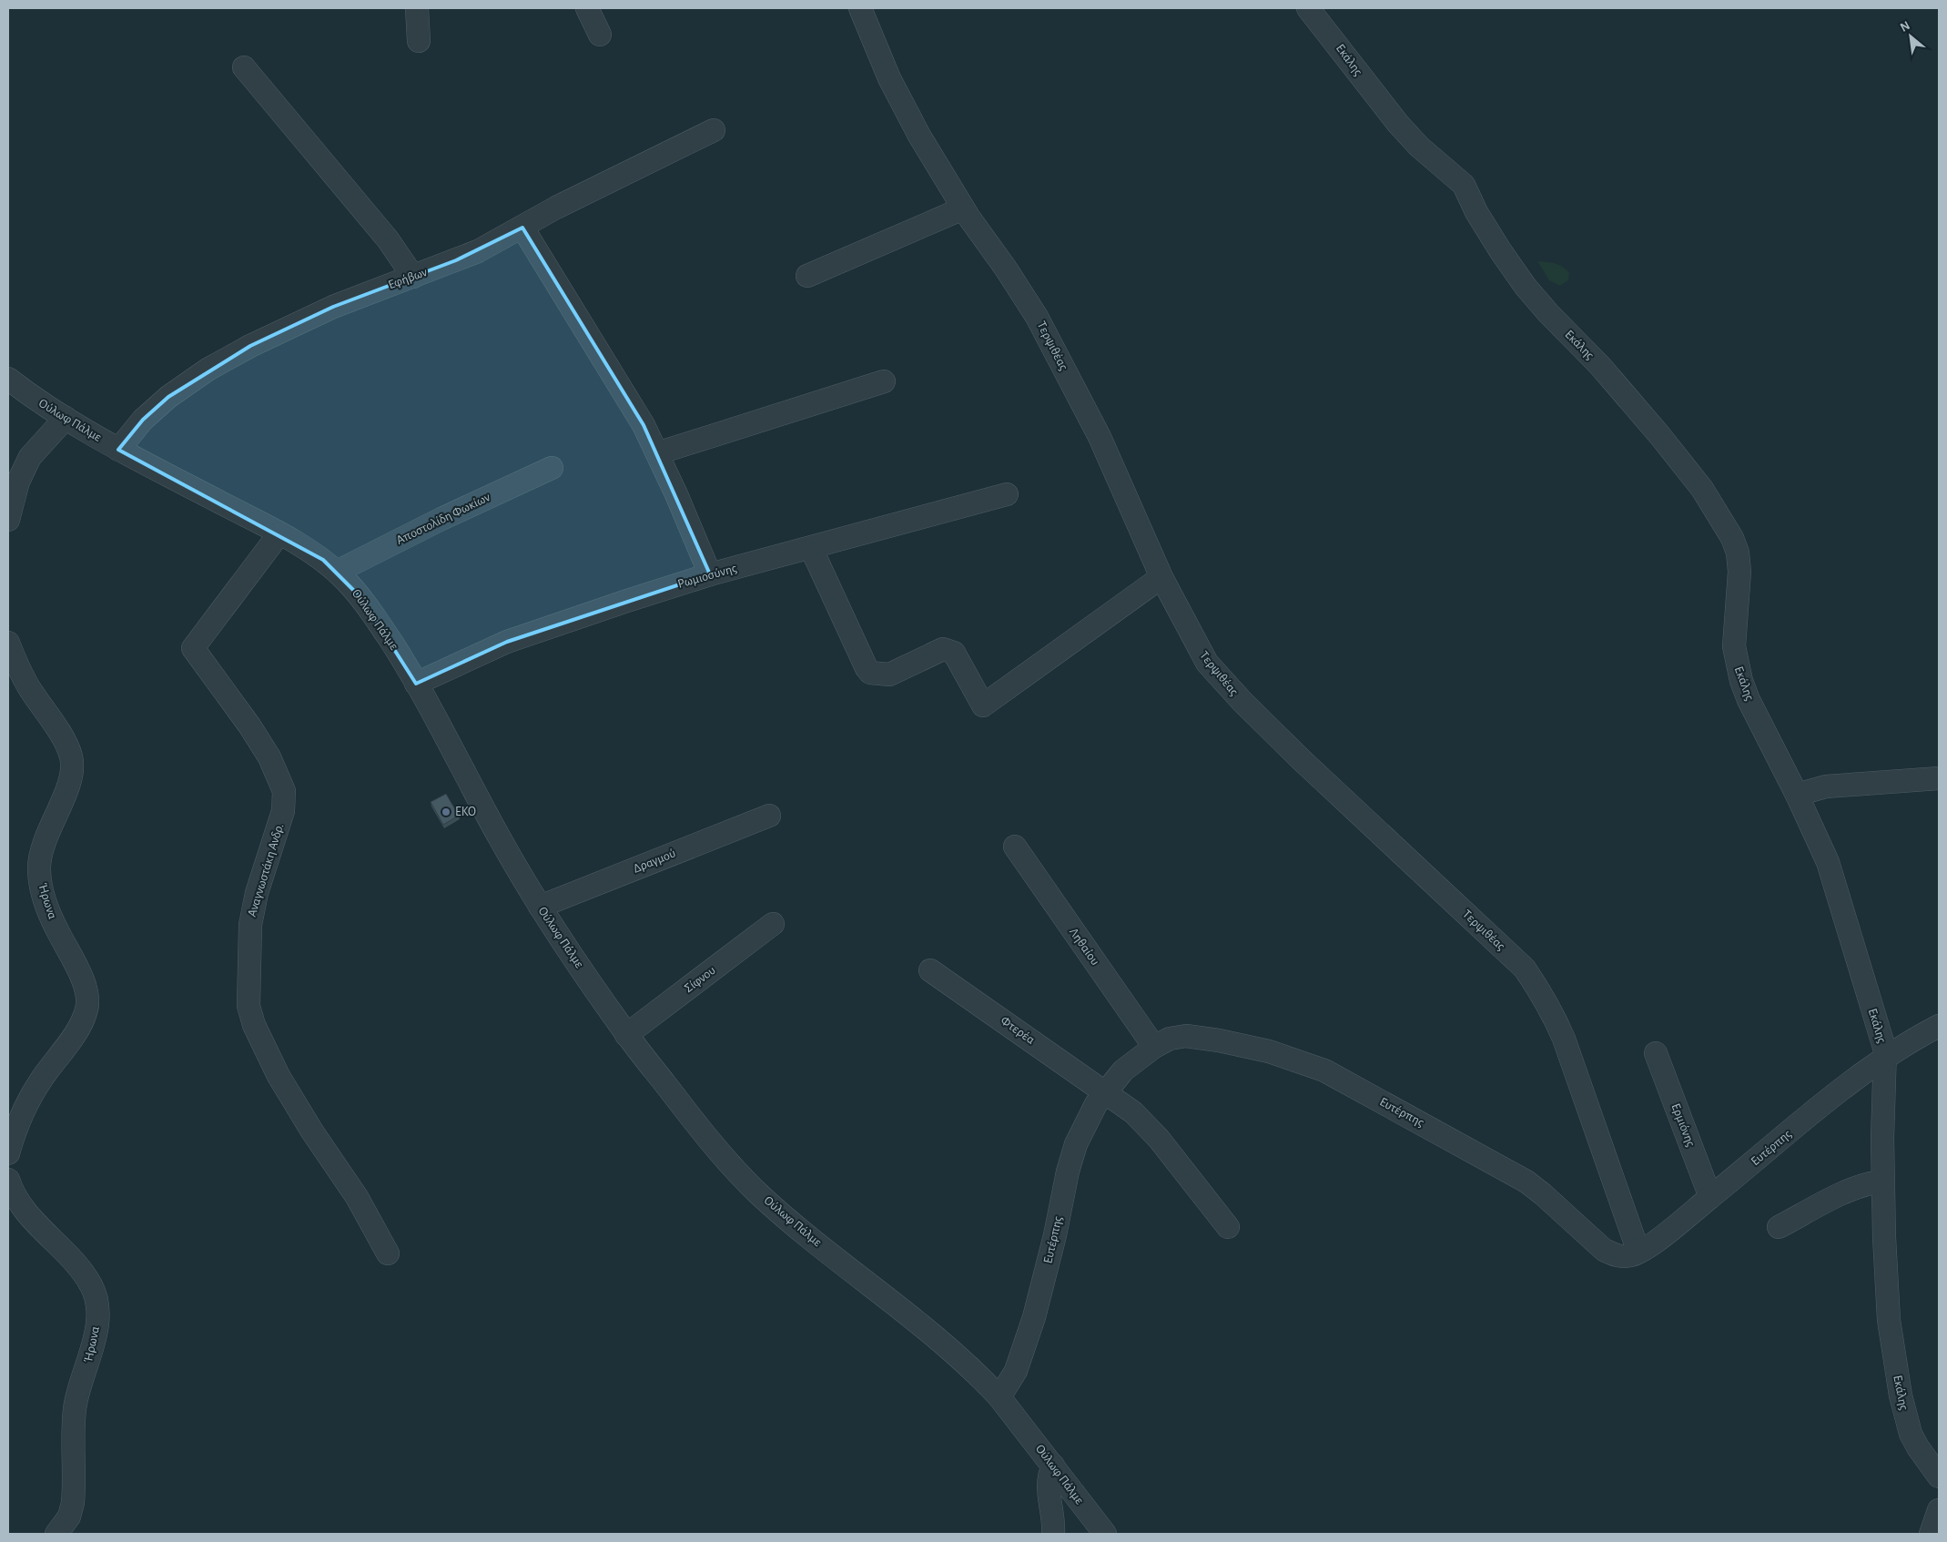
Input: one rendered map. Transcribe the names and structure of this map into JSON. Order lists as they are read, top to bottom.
{
  "streets": {
    "street": [
      "Εκάλης",
      "Εφήβων",
      "Τερψιθέας",
      "Ούλωφ Πάλμε",
      "Αποστολίδη Φωκίων",
      "Ρωμιοσύνης",
      "Δραγμού",
      "Αναγνωστάκη Ανδρ.",
      "Ήρωνα",
      "Ληθαίου",
      "Σίφνου",
      "Φτερέα",
      "Ευτέρπης",
      "Ερμιόνης"
    ]
  },
  "crossings": [
    ["Εκάλης", "Ευτέρπης"],
    ["Εφήβων", "Ούλωφ Πάλμε"],
    ["Τερψιθέας", "Ευτέρπης"],
    ["Ούλωφ Πάλμε", "Αποστολίδη Φωκίων"],
    ["Ούλωφ Πάλμε", "Ρωμιοσύνης"],
    ["Ούλωφ Πάλμε", "Δραγμού"],
    ["Ούλωφ Πάλμε", "Αναγνωστάκη Ανδρ."],
    ["Ούλωφ Πάλμε", "Σίφνου"],
    ["Ούλωφ Πάλμε", "Ευτέρπης"],
    ["Ληθαίου", "Ευτέρπης"],
    ["Φτερέα", "Ευτέρπης"],
    ["Ευτέρπης", "Ερμιόνης"]
  ],
  "places": ["EKO"],
  "north": "top left"
}
